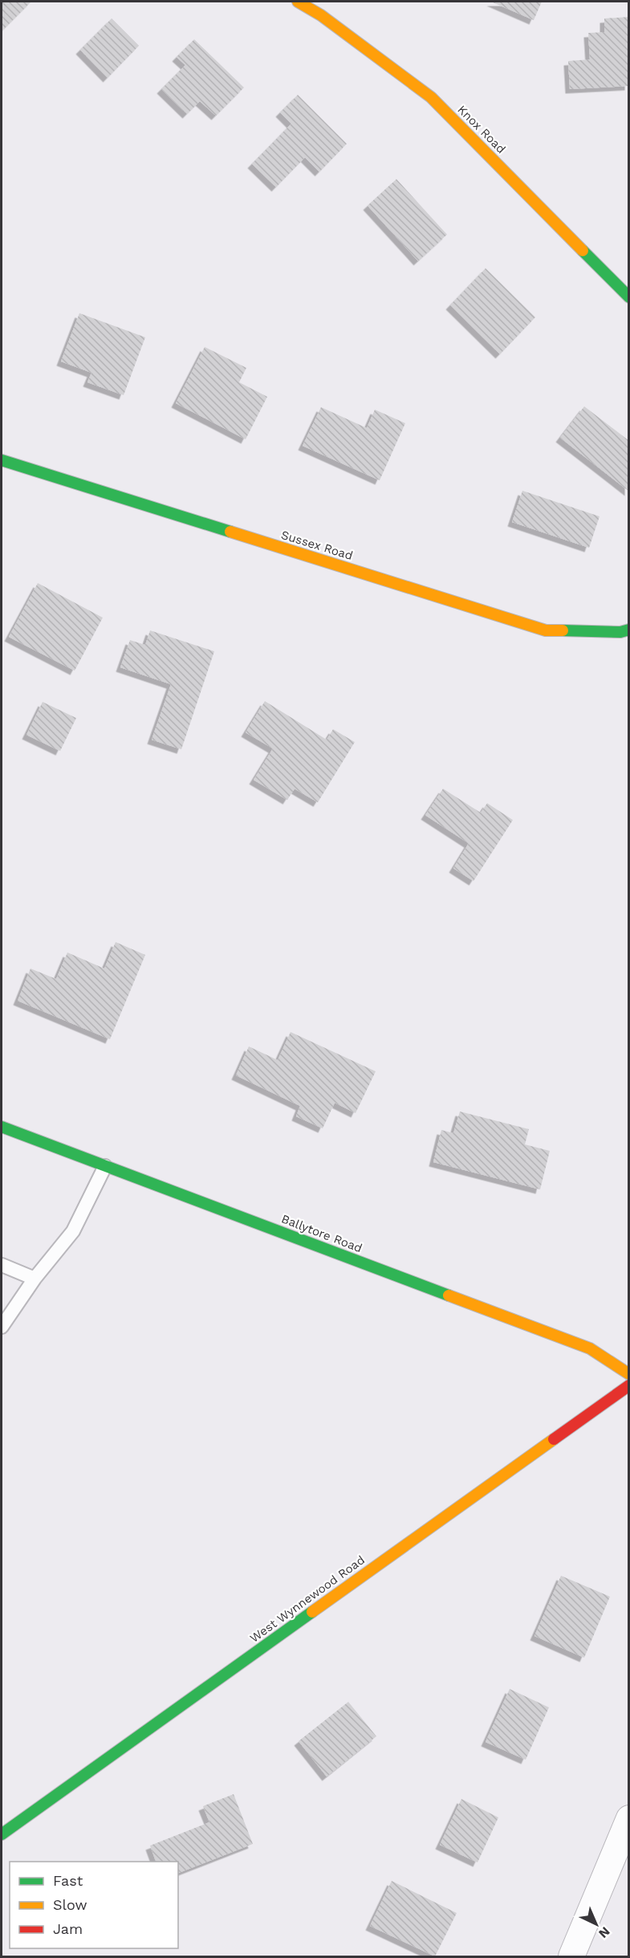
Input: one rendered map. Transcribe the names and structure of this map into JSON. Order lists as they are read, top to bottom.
{
  "streets": {
    "street": [
      "Knox Road",
      "Sussex Road",
      "Ballytore Road",
      "West Wynnewood Road"
    ]
  },
  "legend": ["Fast", "Slow", "Jam"],
  "north": "bottom right"
}
